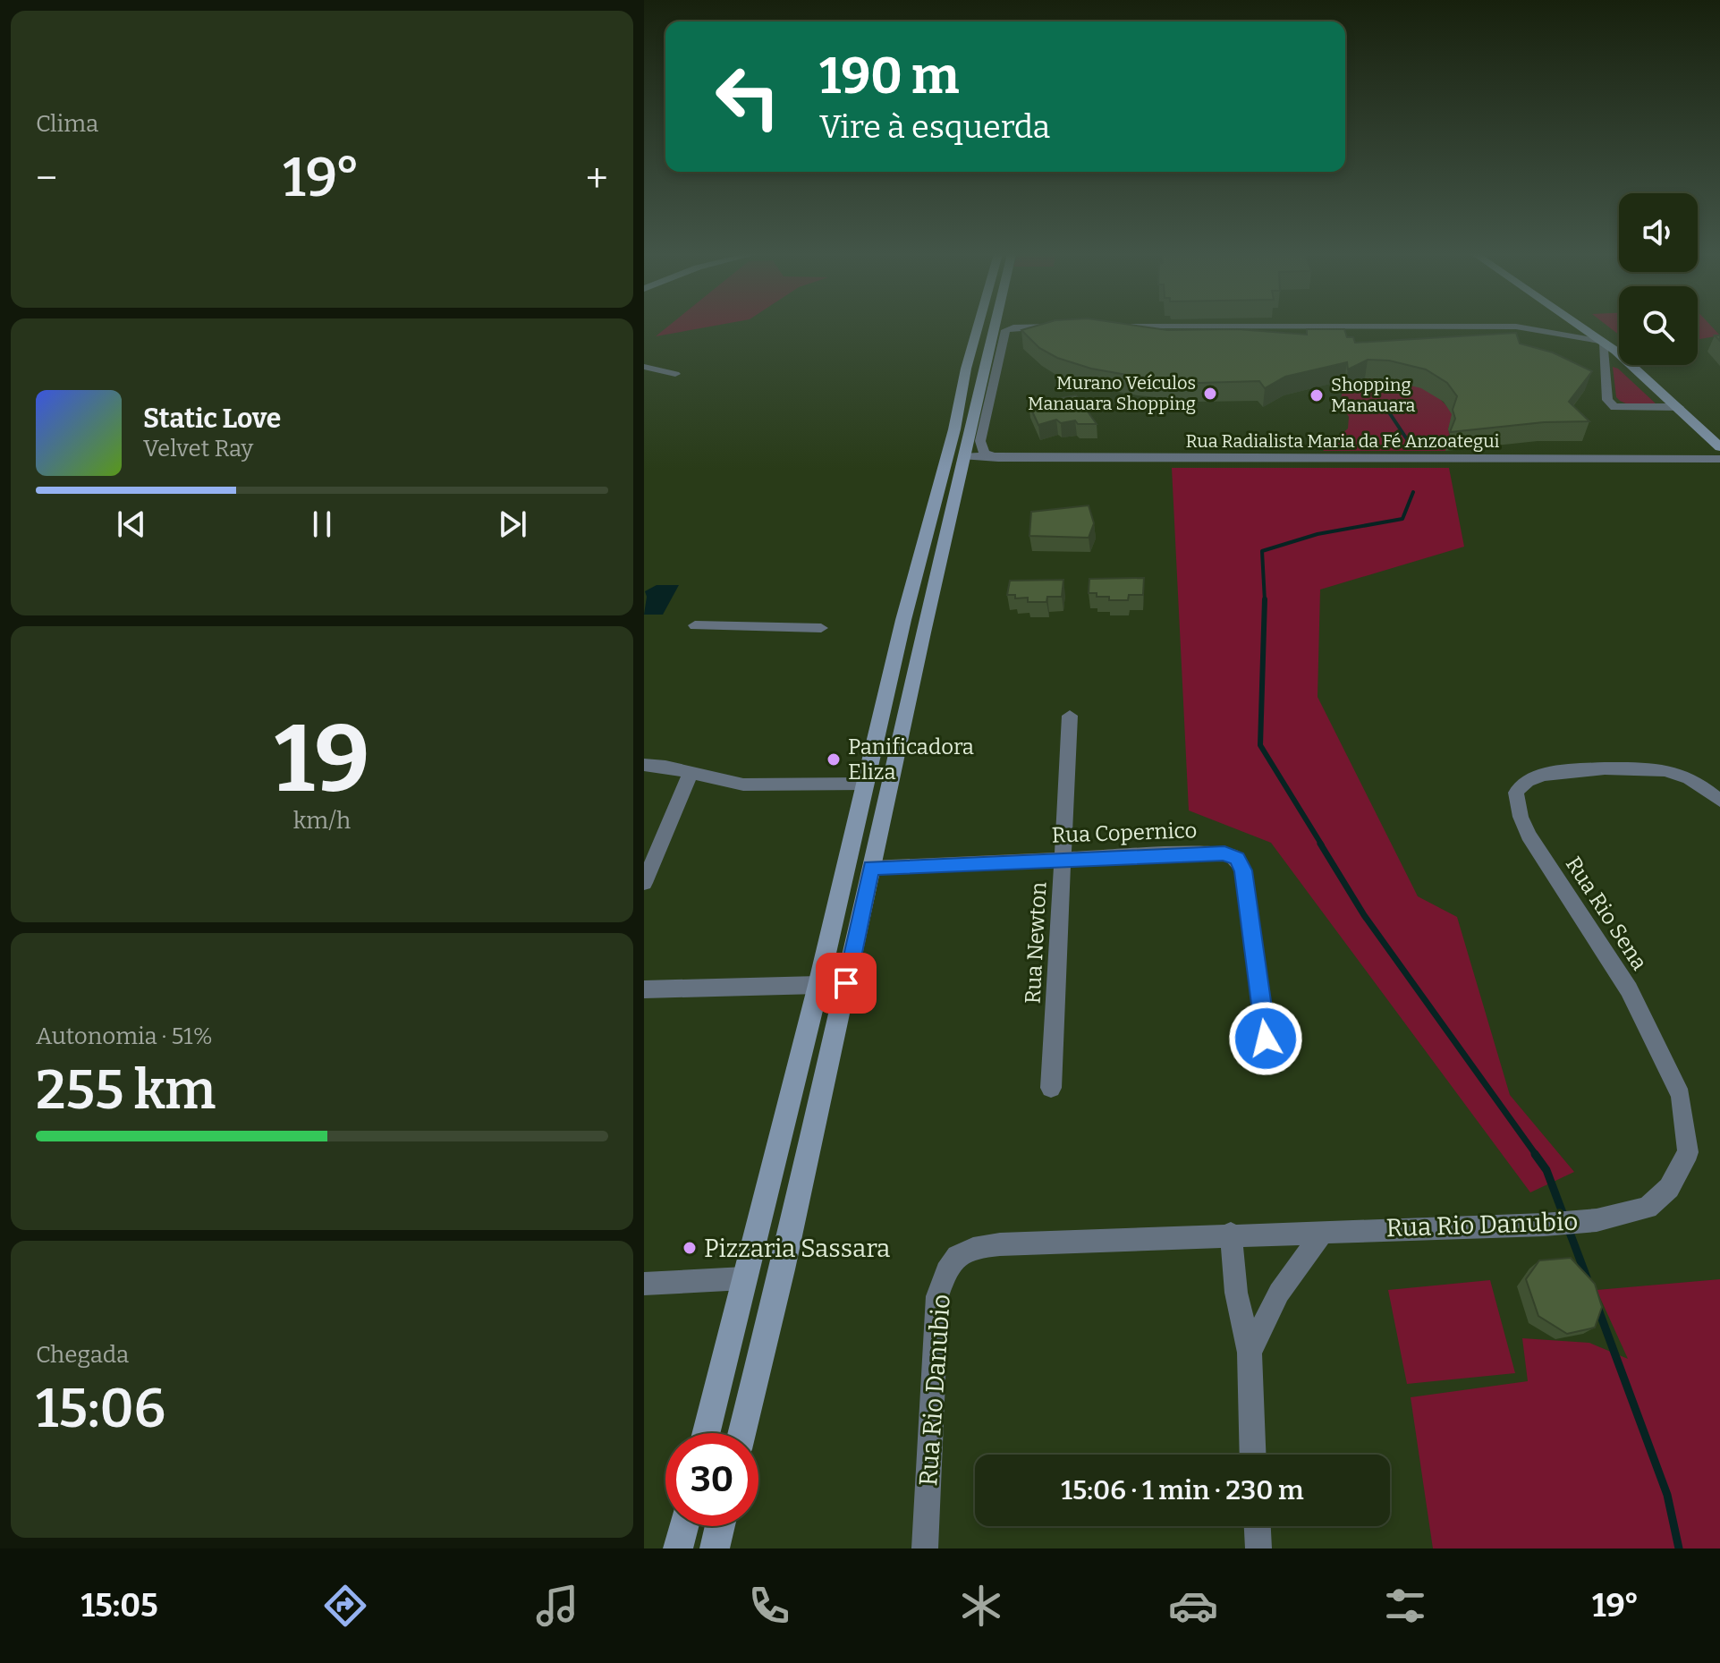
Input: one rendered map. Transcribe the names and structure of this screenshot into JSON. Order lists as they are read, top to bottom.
{
  "streets": {
    "street": [
      "Rua Radialista Maria da Fé Anzoategui",
      "Rua Copernico",
      "Rua Rio Sena",
      "Rua Newton",
      "Rua Rio Danubio"
    ]
  },
  "crossings": [
    ["Rua Copernico", "Rua Newton"],
    ["Rua Rio Sena", "Rua Rio Danubio"]
  ],
  "places": [
    "Murano Veículos Manauara Shopping",
    "Shopping Manauara",
    "Panificadora Eliza",
    "Pizzaria Sassara"
  ],
  "page": {
    "tile": [
      "Clima",
      ["19", "km/h"],
      ["Autonomia · 51%", "255 km"],
      ["Chegada", "15:06"]
    ],
    "turn": ["190 m", "Vire à esquerda"],
    "heat": ["−", "19°", "+"],
    "song": ["Static Love", "Velvet Ray"],
    "limit": "30",
    "trip": "15:06 · 1 min · 230 m",
    "tabs": ["15:05", "19°"]
  }
}
